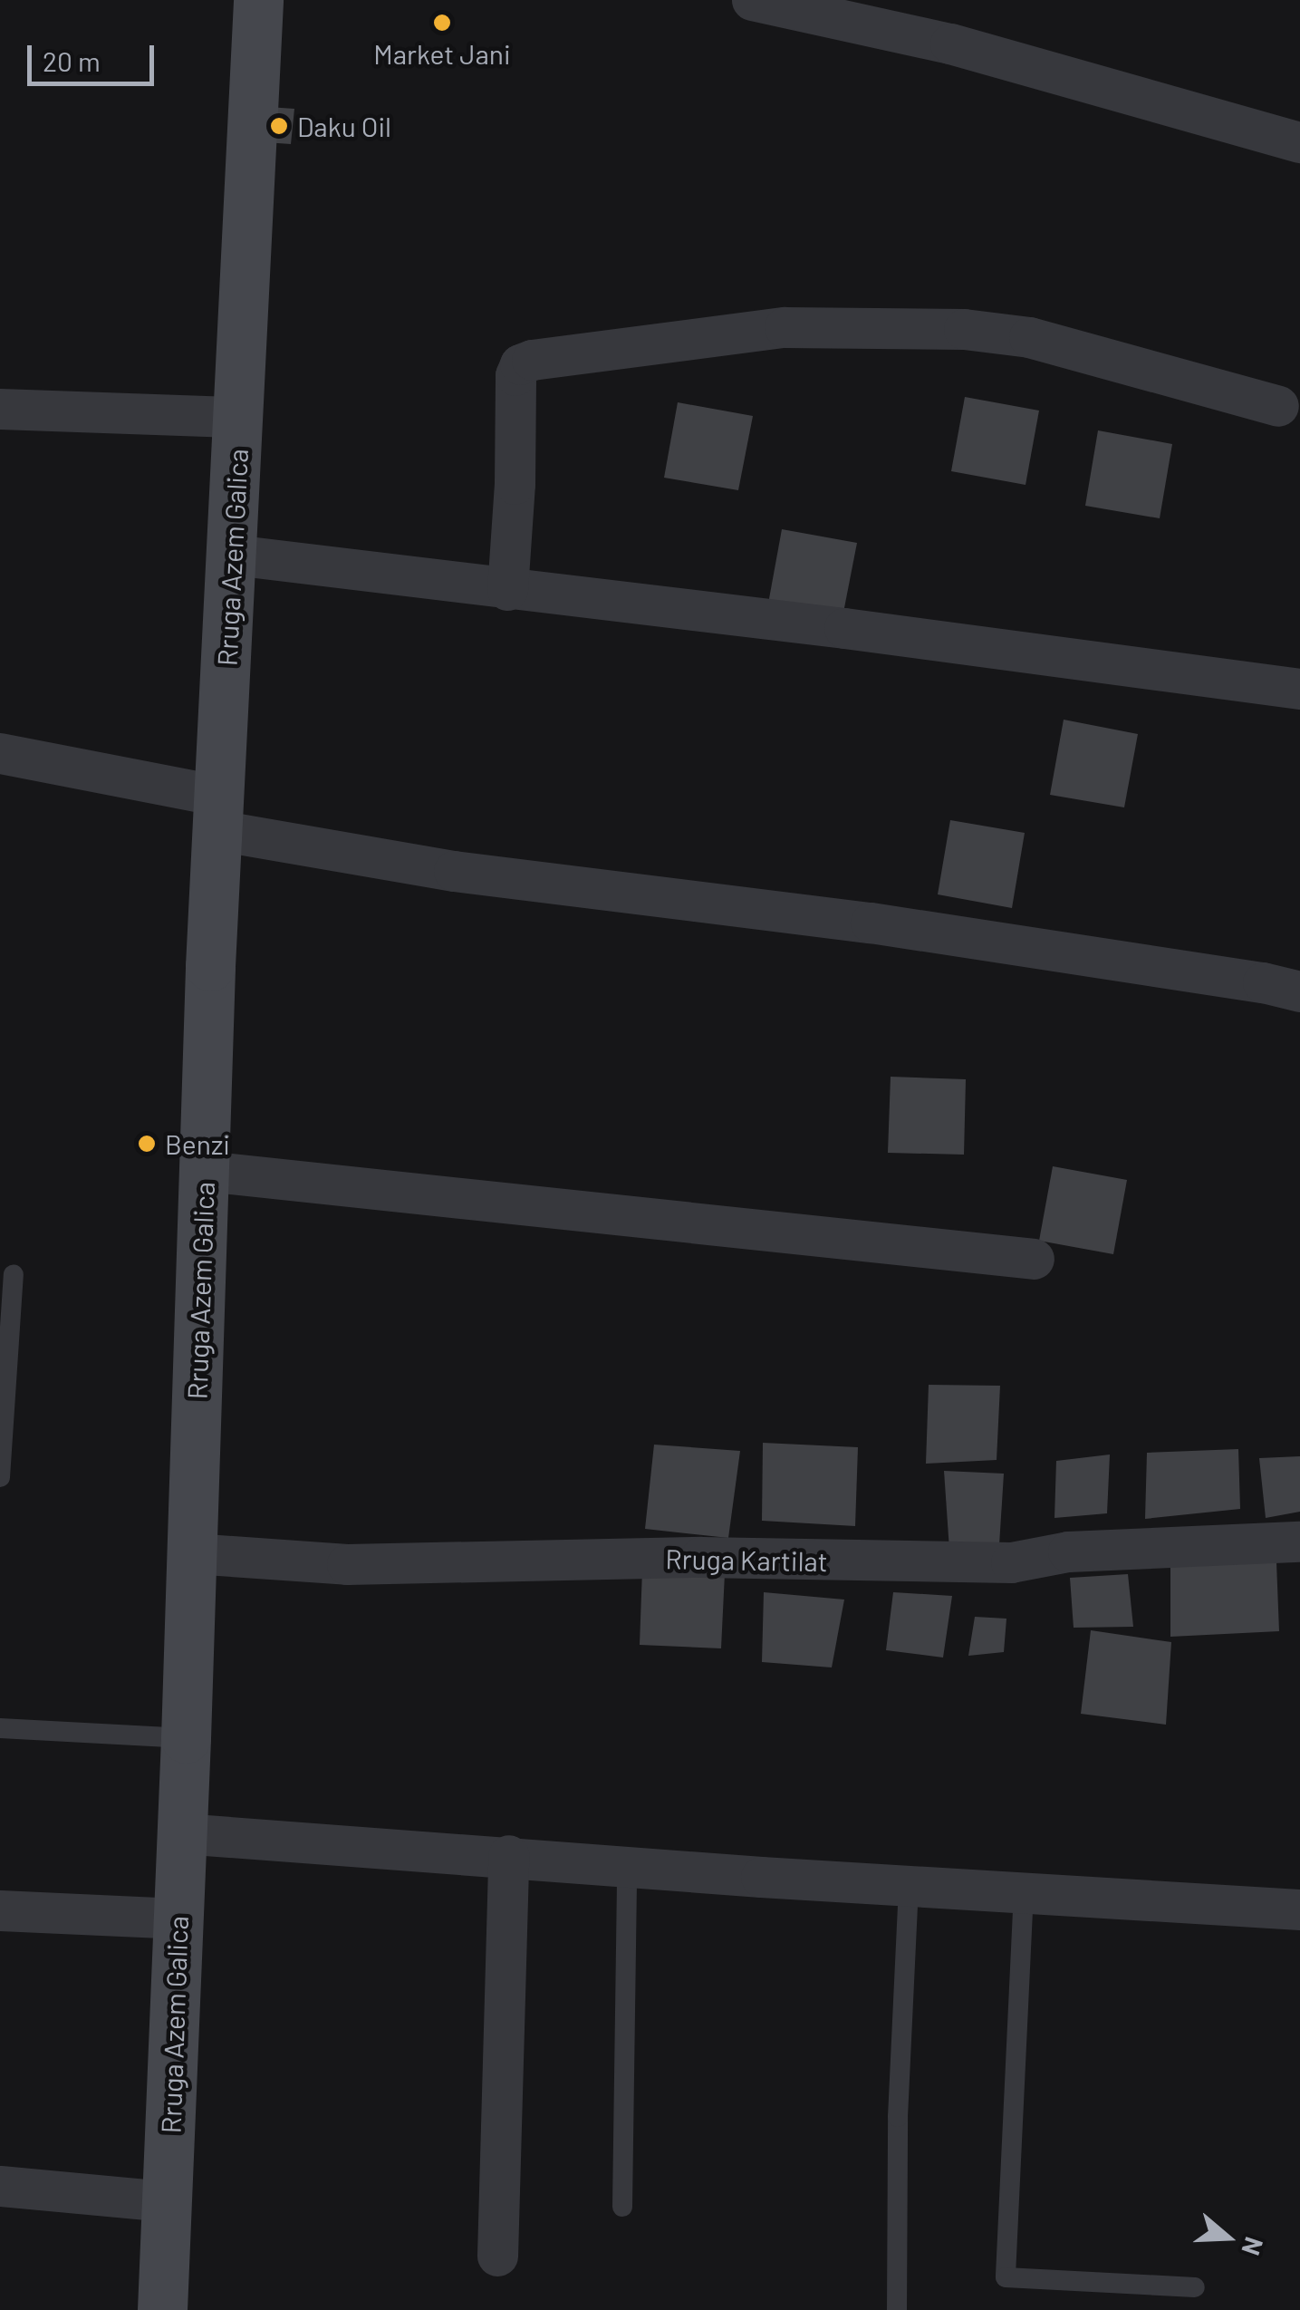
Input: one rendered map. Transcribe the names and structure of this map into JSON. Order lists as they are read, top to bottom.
{
  "streets": {
    "main road": ["Rruga Azem Galica"],
    "street": ["Rruga Kartilat"]
  },
  "crossings": [
    ["Rruga Azem Galica", "Rruga Kartilat"]
  ],
  "places": ["Market Jani", "Daku Oil", "Benzi"],
  "scale_bar": "20 m",
  "north": "right"
}
